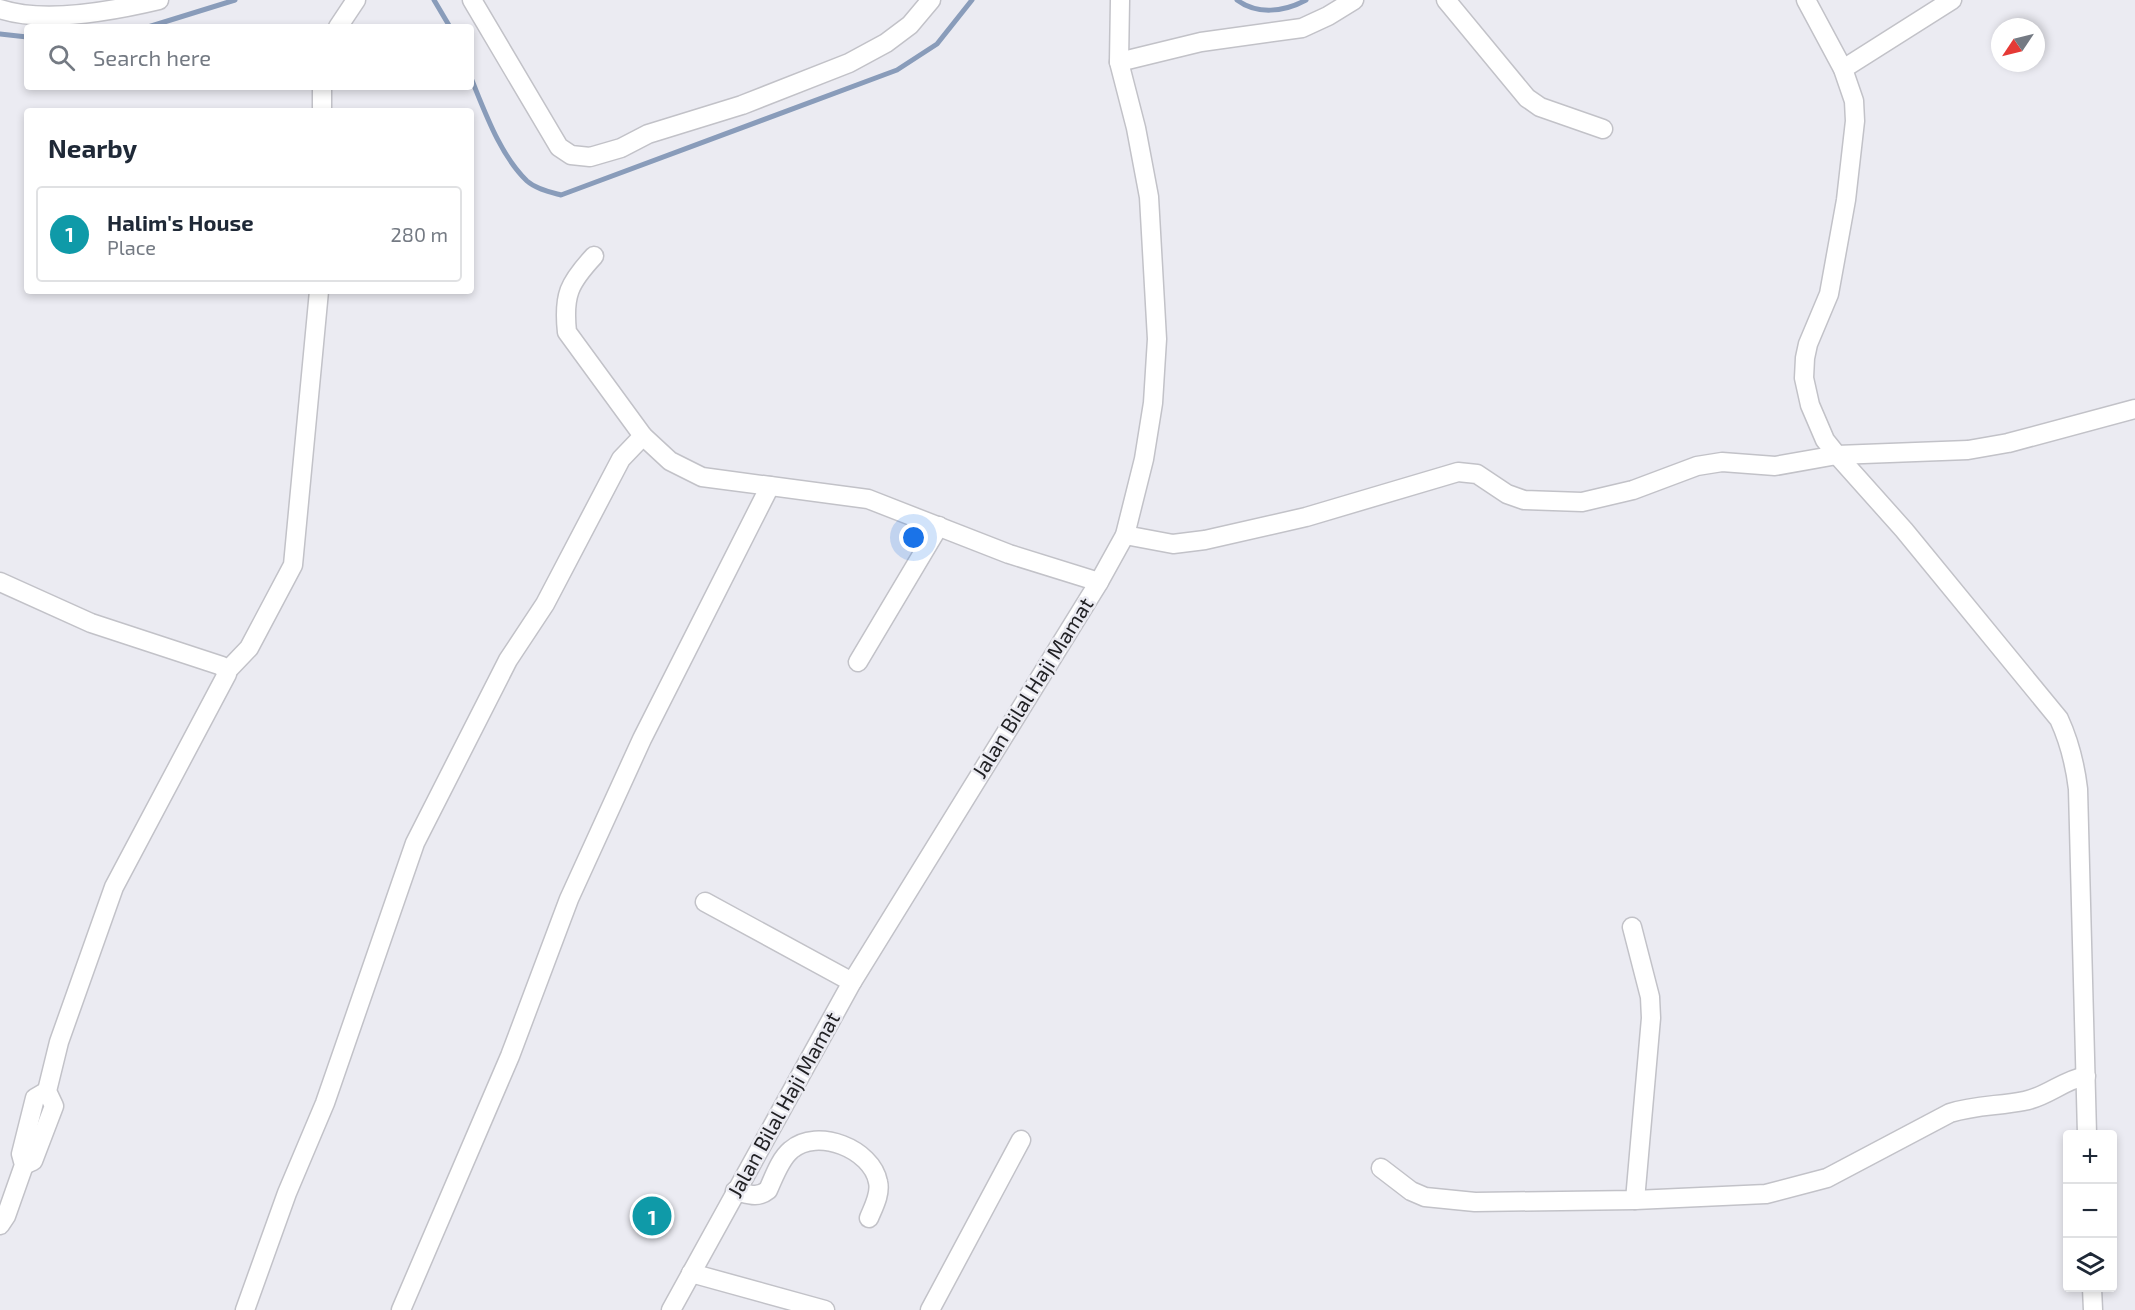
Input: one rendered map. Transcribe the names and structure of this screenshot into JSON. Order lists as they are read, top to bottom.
{
  "streets": {
    "street": ["Jalan Bilal Haji Mamat"]
  },
  "north": "bottom left",
  "page": {
    "search": "Search here",
    "heading": "Nearby",
    "list": [
      {
        "mark": "1",
        "name": "Halim's House",
        "note": "Place",
        "value": "280 m"
      }
    ],
    "map_buttons": ["+", "−"],
    "pins": "1"
  }
}
